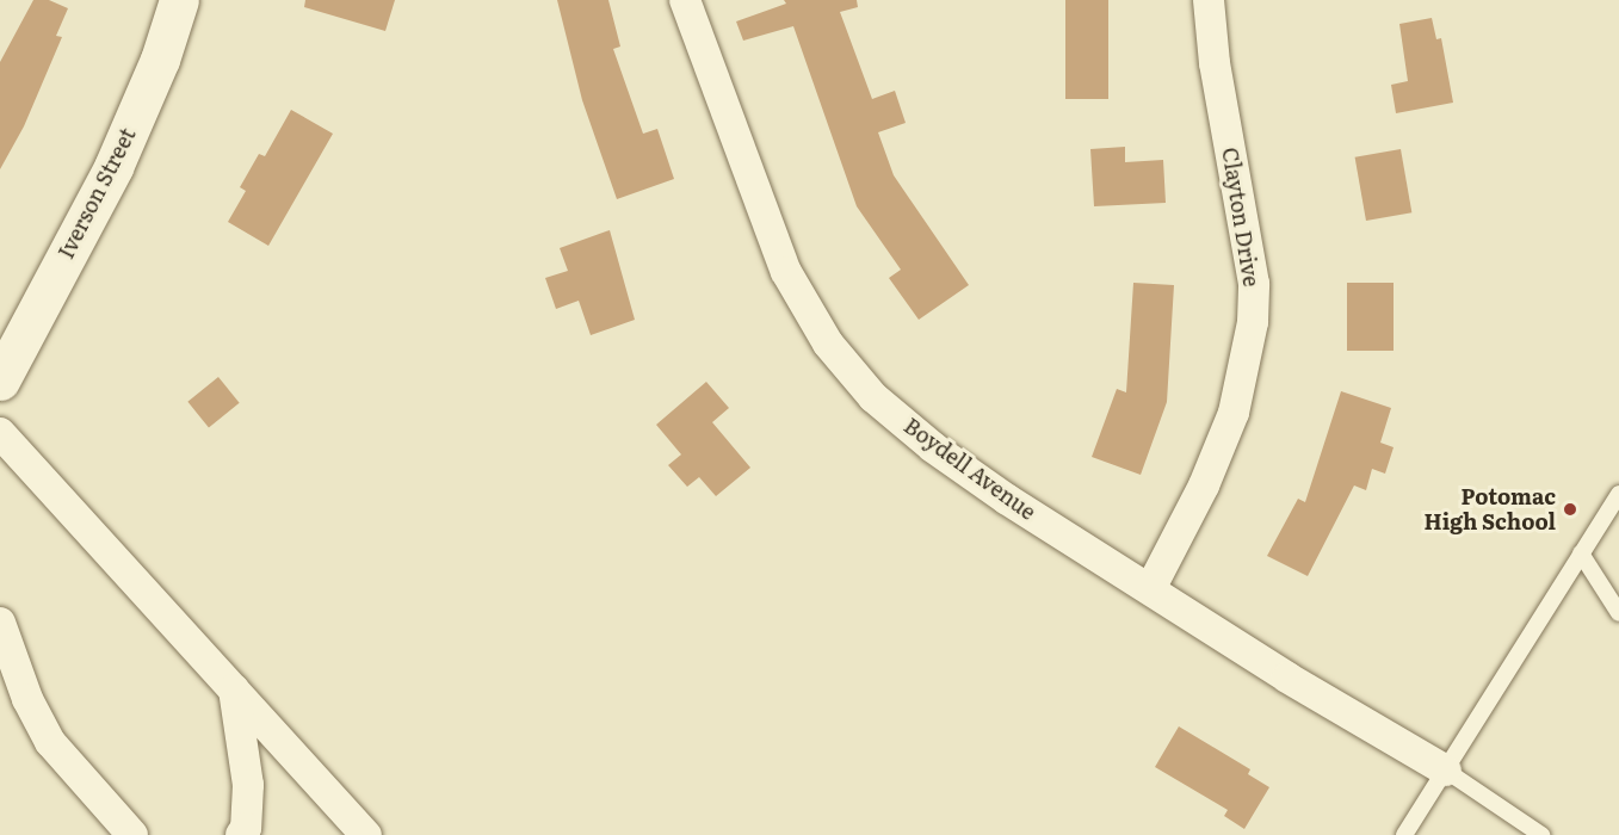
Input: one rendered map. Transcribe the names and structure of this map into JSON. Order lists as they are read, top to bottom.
{
  "streets": {
    "street": ["Iverson Street", "Clayton Drive", "Boydell Avenue"]
  },
  "crossings": [
    ["Clayton Drive", "Boydell Avenue"]
  ],
  "places": ["Potomac High School"]
}
